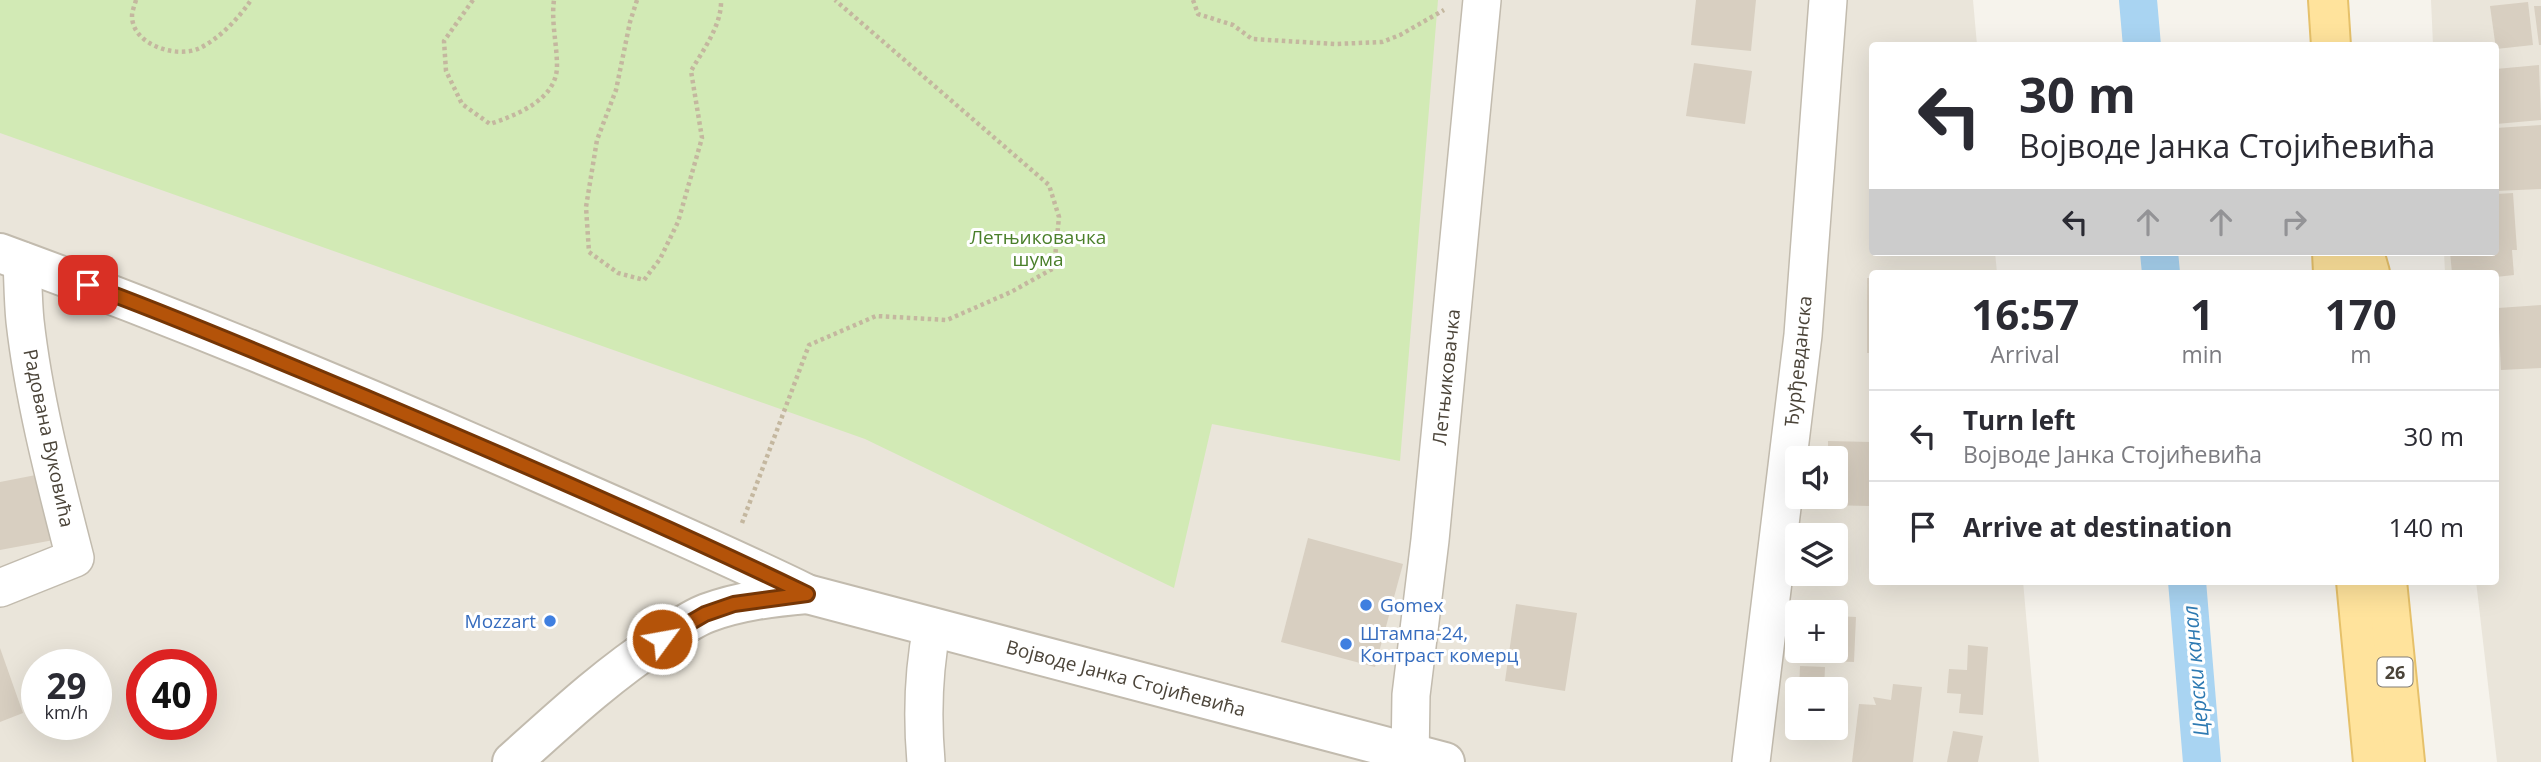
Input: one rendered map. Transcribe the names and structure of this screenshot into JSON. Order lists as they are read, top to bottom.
{
  "streets": {
    "main road": ["26"],
    "street": [
      "Ђурђевданска",
      "Летњиковачка",
      "Радована Вуковића",
      "Војводе Јанка Стојићевића"
    ]
  },
  "crossings": [
    ["Летњиковачка", "Војводе Јанка Стојићевића"],
    ["Радована Вуковића", "Војводе Јанка Стојићевића"]
  ],
  "water": ["Церски канал"],
  "parks": ["Летњиковачка шума"],
  "places": ["Gomex", "Mozzart", "Штампа-24, Контраст комерц"],
  "page": {
    "turn": ["30 m", "Војводе Јанка Стојићевића"],
    "eta": [
      "16:57",
      "Arrival",
      "1",
      "min",
      "170",
      "m"
    ],
    "list": [
      {
        "name": "Turn left",
        "note": "Војводе Јанка Стојићевића",
        "value": "30 m"
      },
      {
        "name": "Arrive at destination",
        "value": "140 m"
      }
    ],
    "map_buttons": ["+", "−"],
    "speed": "29 km/h",
    "limit": "40"
  }
}
